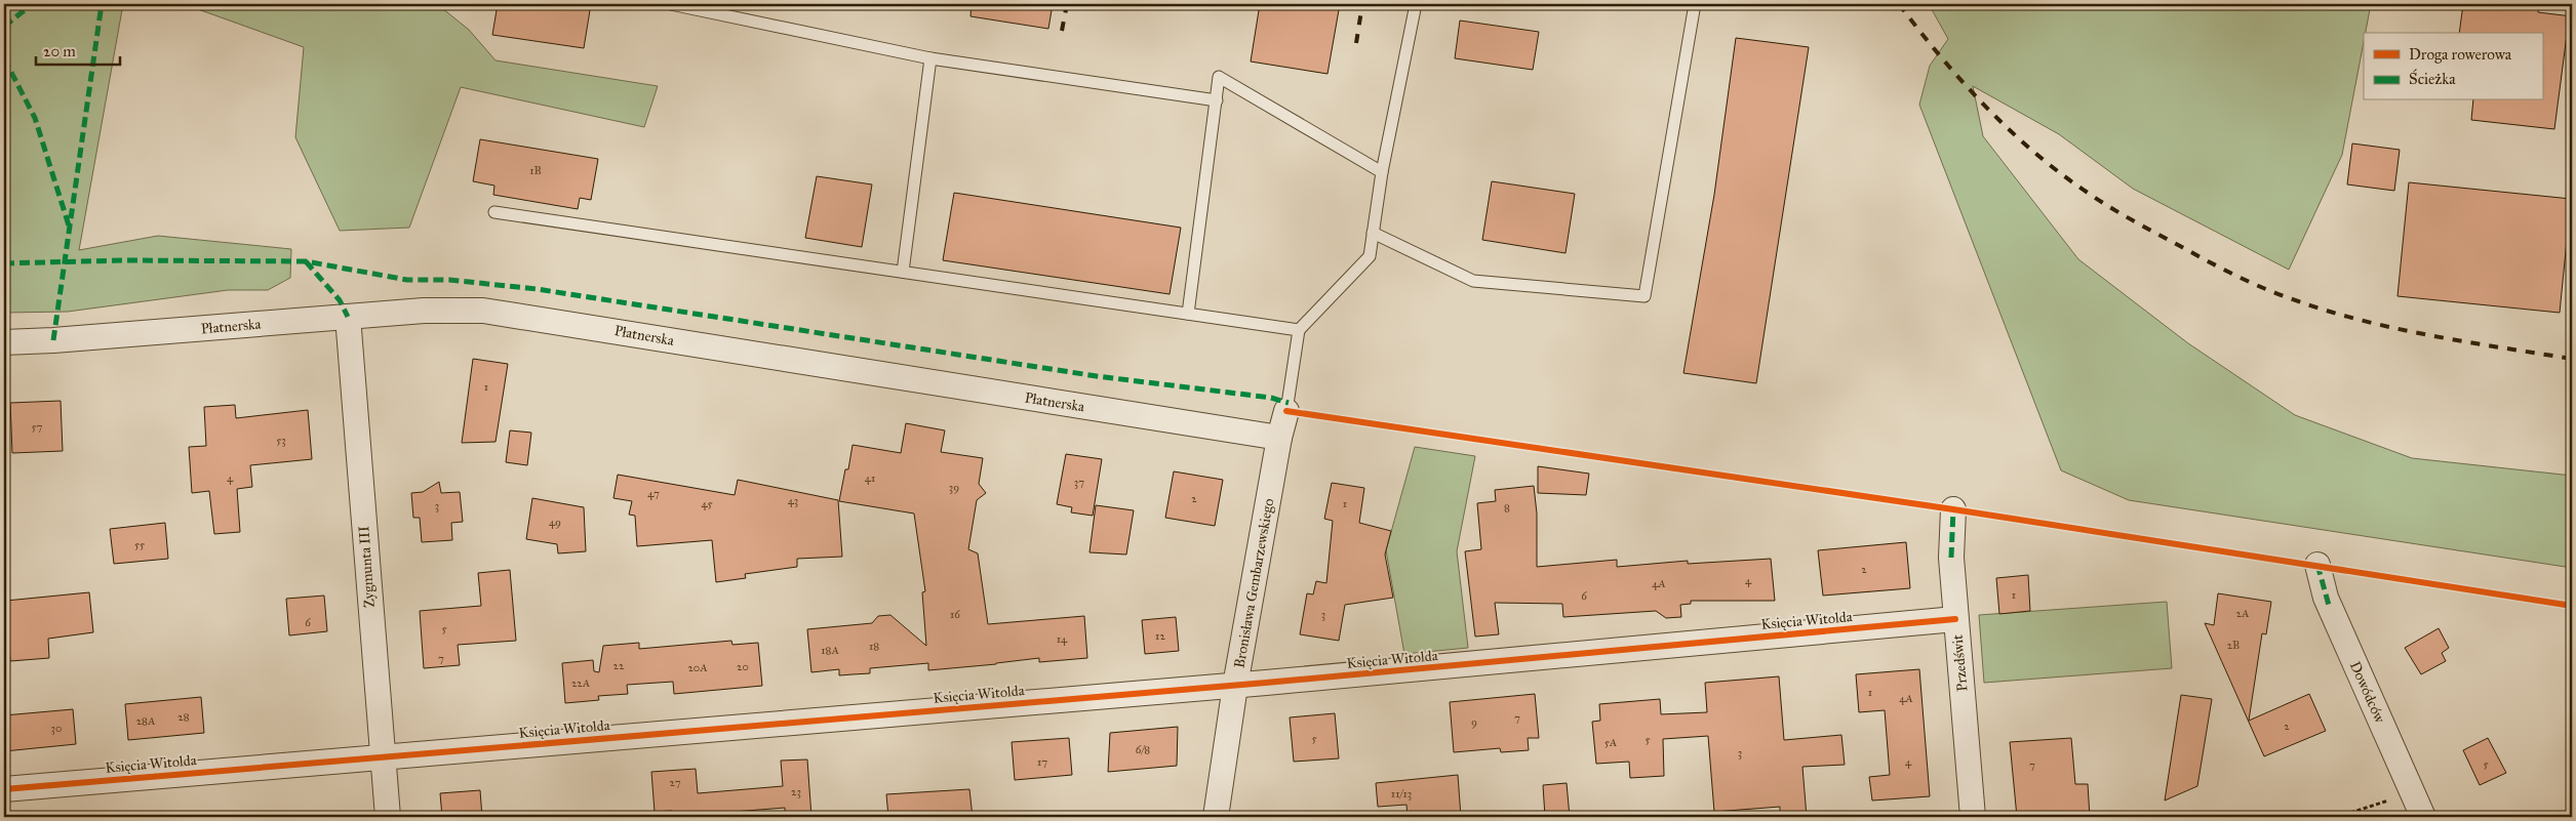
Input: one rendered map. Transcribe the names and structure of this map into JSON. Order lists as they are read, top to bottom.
{
  "streets": {
    "street": [
      "Płatnerska",
      "Zygmunta III",
      "Bronisława Gembarzewskiego",
      "Księcia Witolda",
      "Przedświt",
      "Dowódców"
    ]
  },
  "crossings": [
    ["Płatnerska", "Zygmunta III"],
    ["Płatnerska", "Bronisława Gembarzewskiego"],
    ["Zygmunta III", "Księcia Witolda"],
    ["Bronisława Gembarzewskiego", "Księcia Witolda"],
    ["Księcia Witolda", "Przedświt"]
  ],
  "house_numbers": [
    "1B",
    "1",
    "57",
    "53",
    "4",
    "41",
    "37",
    "39",
    "47",
    "2",
    "43",
    "45",
    "1",
    "3",
    "8",
    "49",
    "55",
    "2",
    "4",
    "4A",
    "1",
    "6",
    "2A",
    "16",
    "3",
    "6",
    "5",
    "12",
    "14",
    "2B",
    "18",
    "18A",
    "7",
    "22",
    "20",
    "20A",
    "22A",
    "1",
    "4A",
    "28",
    "7",
    "28A",
    "9",
    "2",
    "30",
    "5",
    "5",
    "5A",
    "6/8",
    "3",
    "17",
    "4",
    "5",
    "7",
    "27",
    "23",
    "11/13"
  ],
  "legend": ["Droga rowerowa", "Ścieżka"],
  "scale_bar": "20 m"
}
